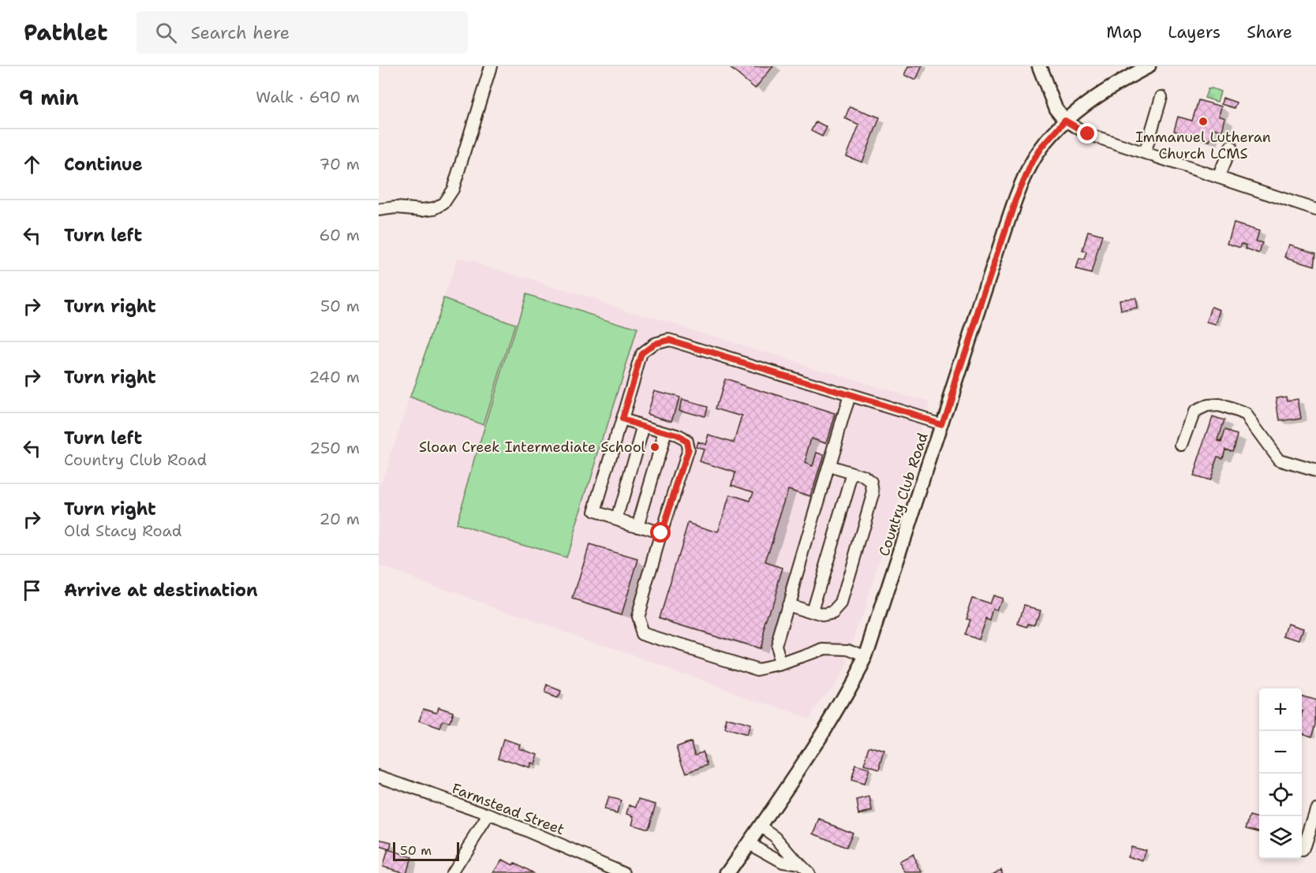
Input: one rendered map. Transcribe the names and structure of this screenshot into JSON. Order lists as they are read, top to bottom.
{
  "streets": {
    "main road": ["Country Club Road"],
    "street": ["Farmstead Street"]
  },
  "places": ["Immanuel Lutheran Church LCMS", "Sloan Creek Intermediate School"],
  "scale_bar": "50 m",
  "page": {
    "header": "Pathlet",
    "search": "Search here",
    "nav": ["Map", "Layers", "Share"],
    "heading": ["9 min", "Walk · 690 m"],
    "list": [
      ["Continue", "70 m"],
      ["Turn left", "60 m"],
      ["Turn right", "50 m"],
      ["Turn right", "240 m"],
      ["Turn left", "Country Club Road", "250 m"],
      ["Turn right", "Old Stacy Road", "20 m"],
      "Arrive at destination"
    ],
    "map_buttons": ["+", "−"],
    "scale": "50 m"
  }
}
